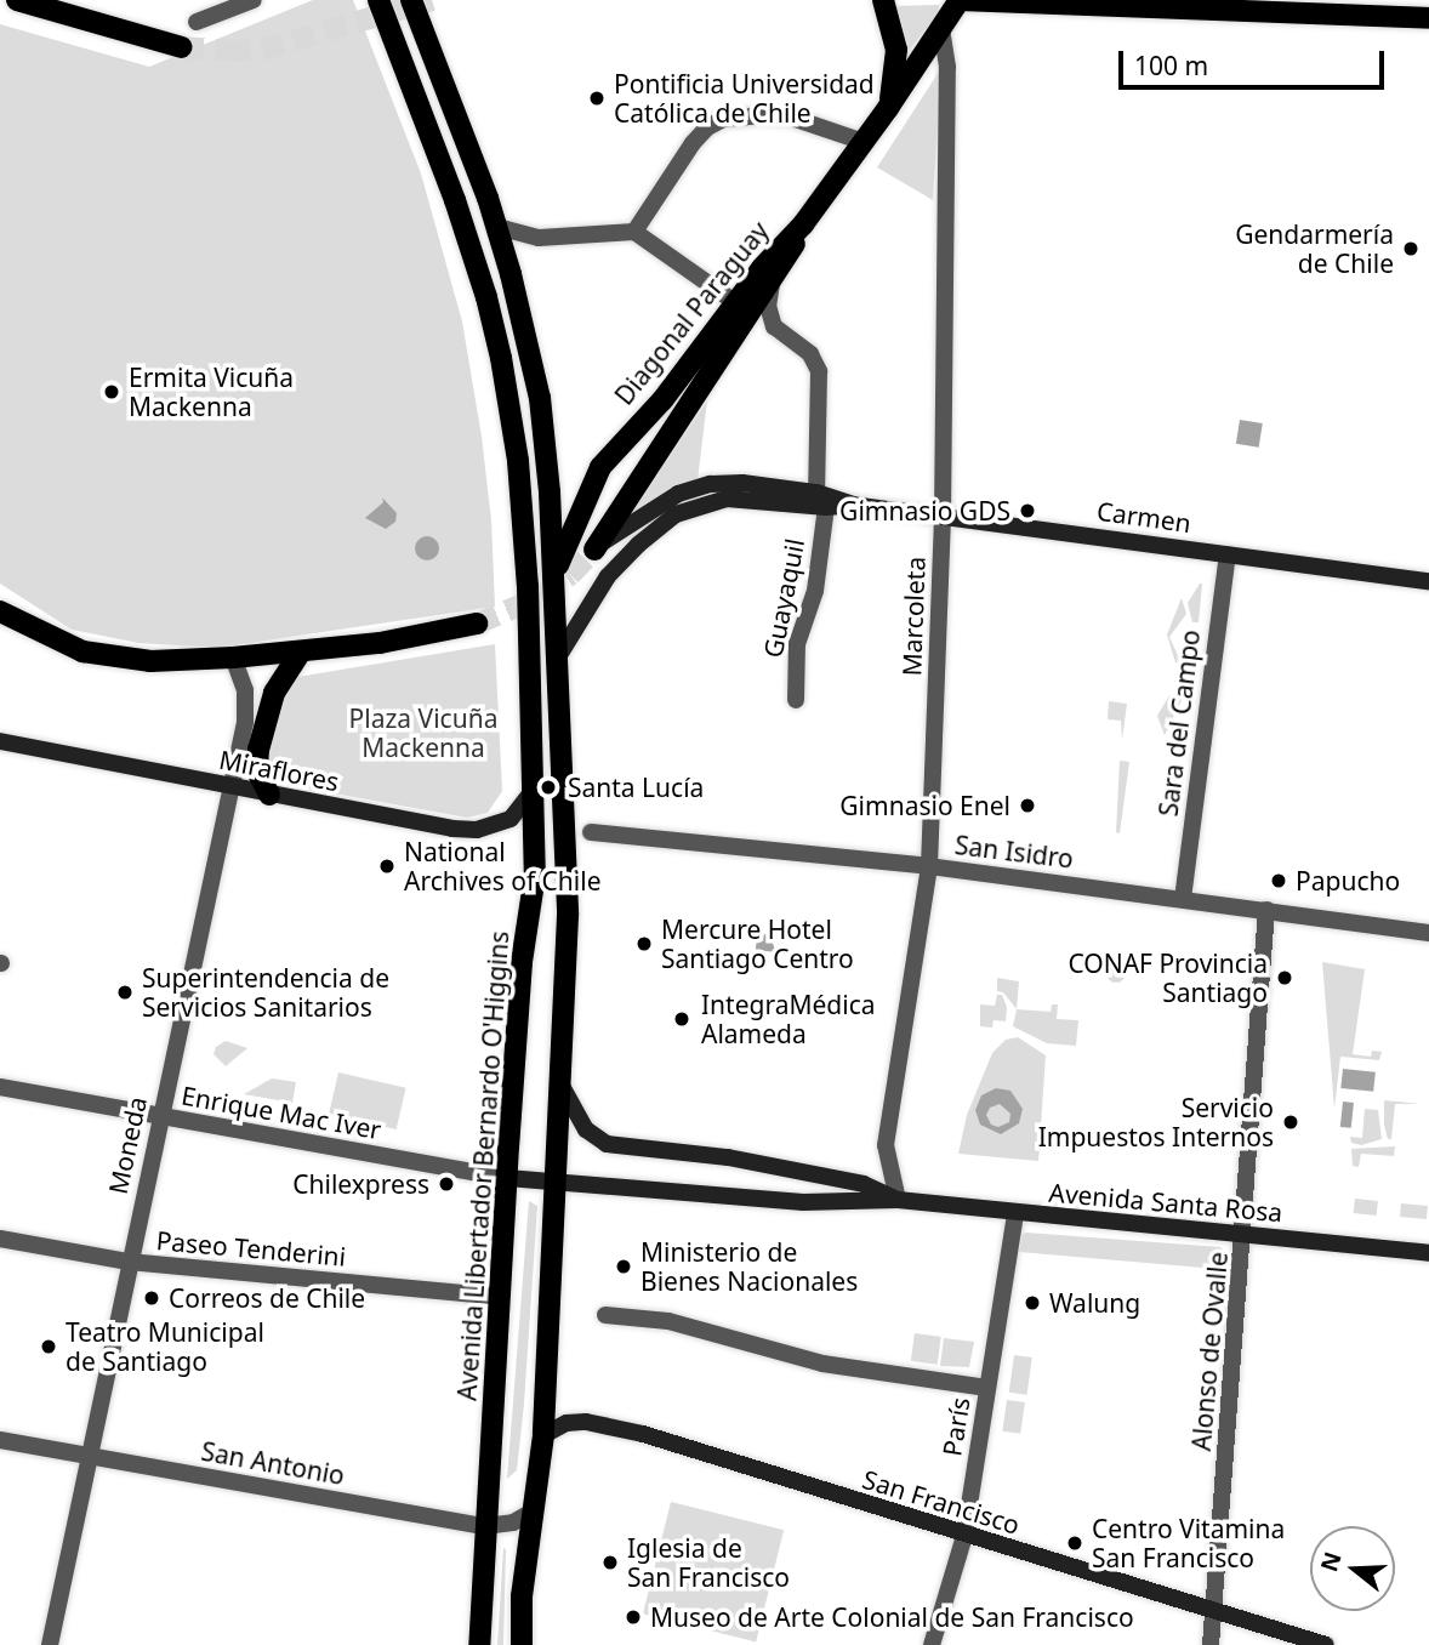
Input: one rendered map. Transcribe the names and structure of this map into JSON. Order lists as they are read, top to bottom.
{
  "streets": {
    "main road": [
      "Diagonal Paraguay",
      "Carmen",
      "Miraflores",
      "Enrique Mac Iver",
      "Avenida Libertador Bernardo O'Higgins",
      "Avenida Santa Rosa",
      "San Francisco"
    ],
    "street": [
      "Guayaquil",
      "Marcoleta",
      "Sara del Campo",
      "San Isidro",
      "Moneda",
      "Paseo Tenderini",
      "Alonso de Ovalle",
      "París",
      "San Antonio"
    ]
  },
  "crossings": [
    ["Diagonal Paraguay", "Carmen"],
    ["Diagonal Paraguay", "Guayaquil"],
    ["Diagonal Paraguay", "Marcoleta"],
    ["Carmen", "Guayaquil"],
    ["Carmen", "Marcoleta"],
    ["Carmen", "Sara del Campo"],
    ["Marcoleta", "San Isidro"],
    ["Marcoleta", "Avenida Santa Rosa"],
    ["Sara del Campo", "San Isidro"],
    ["Miraflores", "Moneda"],
    ["Miraflores", "Avenida Libertador Bernardo O'Higgins"],
    ["San Isidro", "Alonso de Ovalle"],
    ["Enrique Mac Iver", "Moneda"],
    ["Enrique Mac Iver", "Avenida Libertador Bernardo O'Higgins"],
    ["Enrique Mac Iver", "Avenida Santa Rosa"],
    ["Moneda", "Paseo Tenderini"],
    ["Moneda", "San Antonio"],
    ["Avenida Libertador Bernardo O'Higgins", "Paseo Tenderini"],
    ["Avenida Libertador Bernardo O'Higgins", "San Antonio"],
    ["Avenida Santa Rosa", "Alonso de Ovalle"],
    ["Avenida Santa Rosa", "París"],
    ["Alonso de Ovalle", "San Francisco"],
    ["París", "San Francisco"]
  ],
  "parks": ["Plaza Vicuña Mackenna"],
  "places": [
    "Pontificia Universidad Católica de Chile",
    "Gendarmería de Chile",
    "Ermita Vicuña Mackenna",
    "Gimnasio GDS",
    "Santa Lucía",
    "Gimnasio Enel",
    "National Archives of Chile",
    "Papucho",
    "Mercure Hotel Santiago Centro",
    "CONAF Provincia Santiago",
    "Superintendencia de Servicios Sanitarios",
    "IntegraMédica Alameda",
    "Servicio Impuestos Internos",
    "Chilexpress",
    "Ministerio de Bienes Nacionales",
    "Correos de Chile",
    "Walung",
    "Teatro Municipal de Santiago",
    "Centro Vitamina San Francisco",
    "Iglesia de San Francisco",
    "Museo de Arte Colonial de San Francisco"
  ],
  "scale_bar": "100 m",
  "north": "left"
}
